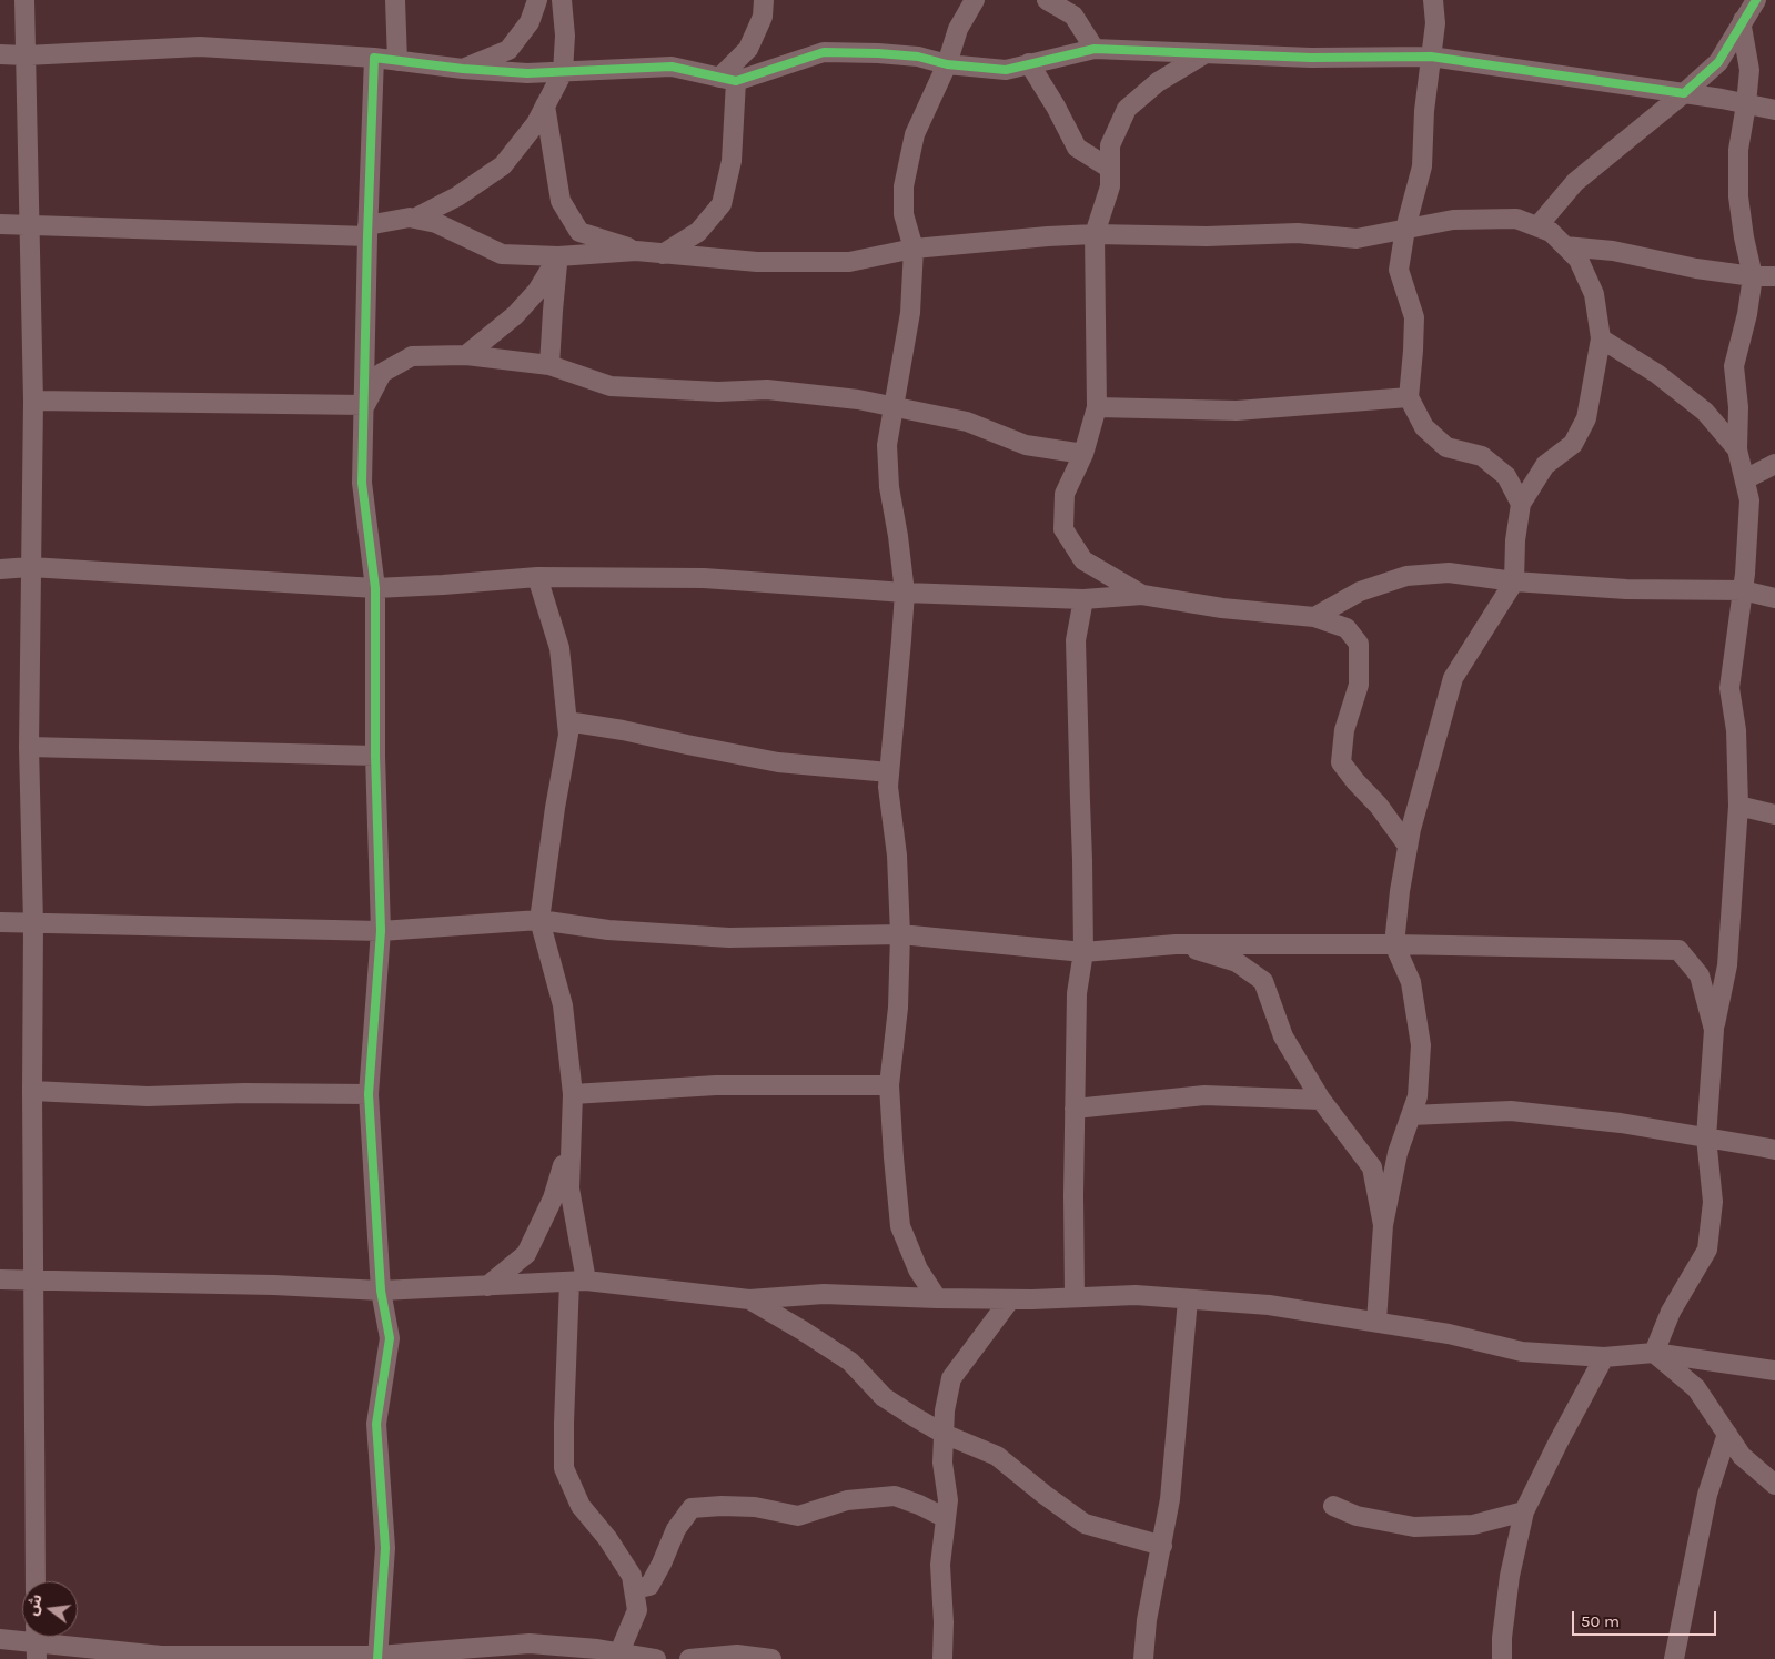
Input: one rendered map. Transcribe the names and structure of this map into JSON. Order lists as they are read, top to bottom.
{
  "scale_bar": "50 m",
  "north": "left"
}
